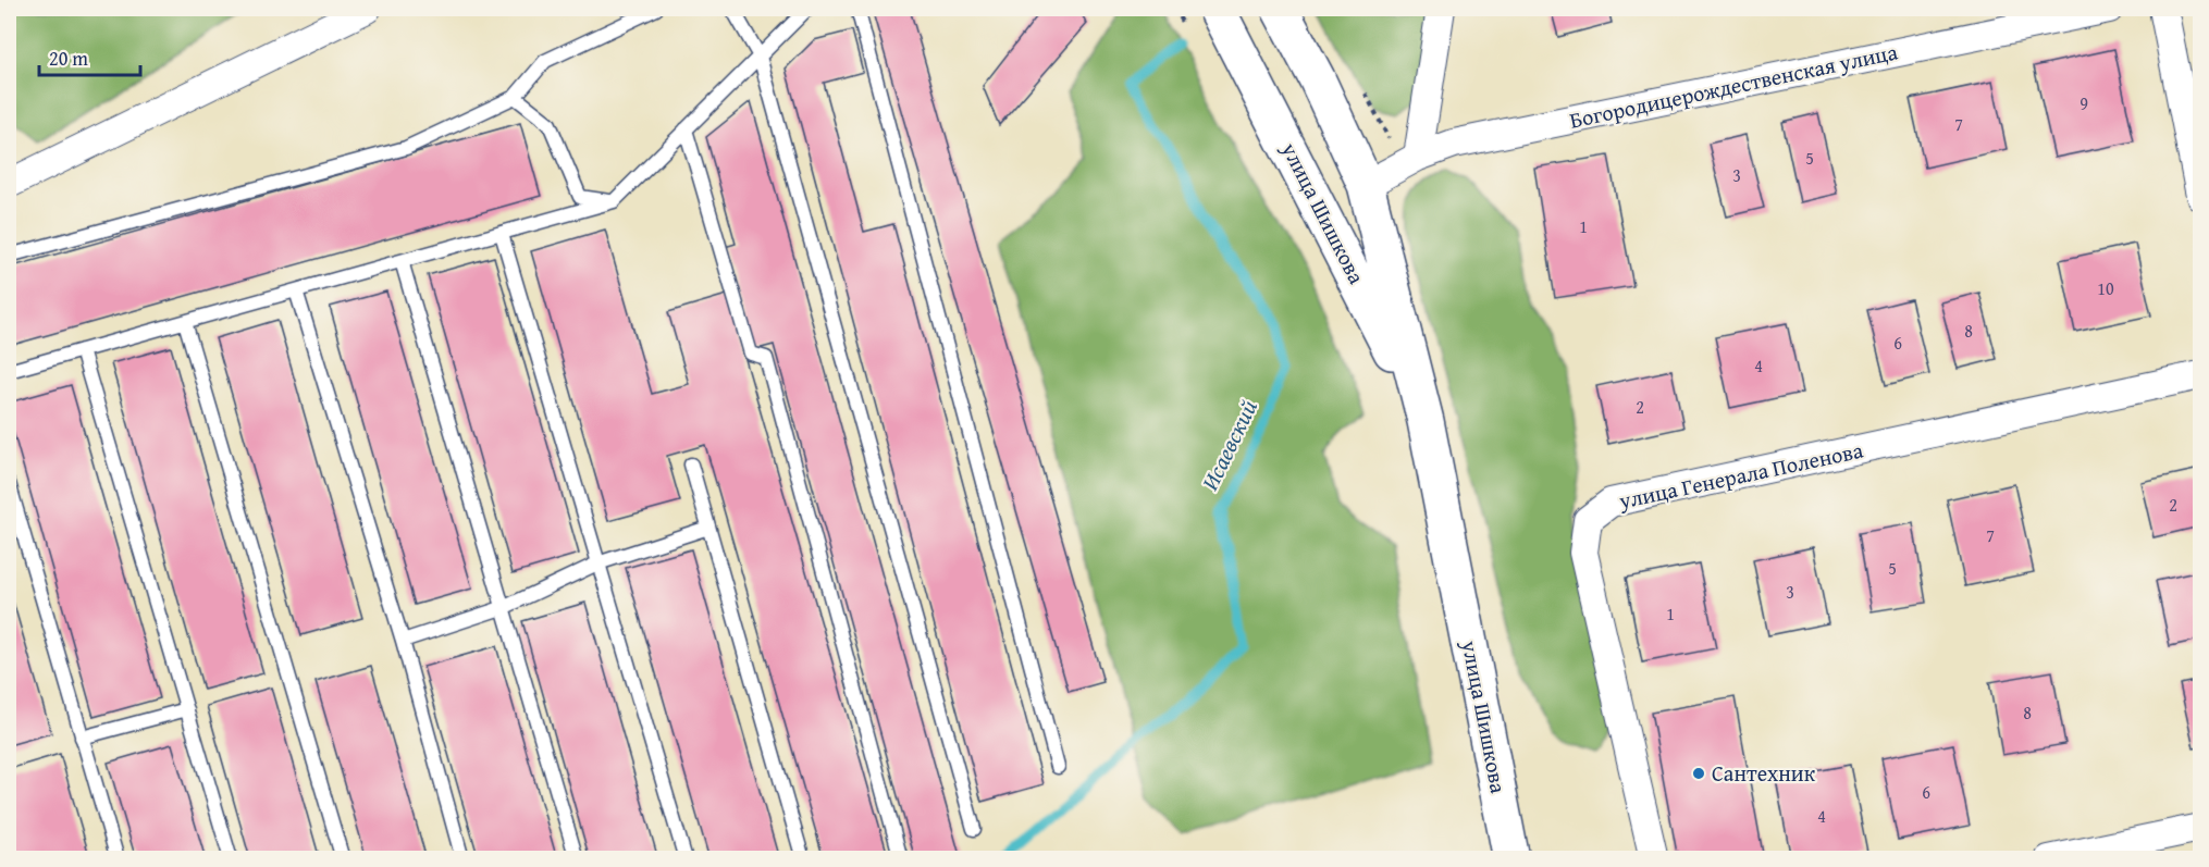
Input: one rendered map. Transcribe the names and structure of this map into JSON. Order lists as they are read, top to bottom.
{
  "streets": {
    "main road": ["улица Шишкова"],
    "street": ["Богородицерождественская улица", "улица Генерала Поленова"]
  },
  "crossings": [
    ["Богородицерождественская улица", "улица Шишкова"]
  ],
  "water": ["Исаевский"],
  "places": ["Сантехник"],
  "house_numbers": [
    "9",
    "7",
    "5",
    "3",
    "1",
    "10",
    "8",
    "6",
    "4",
    "2",
    "2",
    "7",
    "5",
    "3",
    "1",
    "8",
    "6",
    "4"
  ],
  "scale_bar": "20 m"
}
